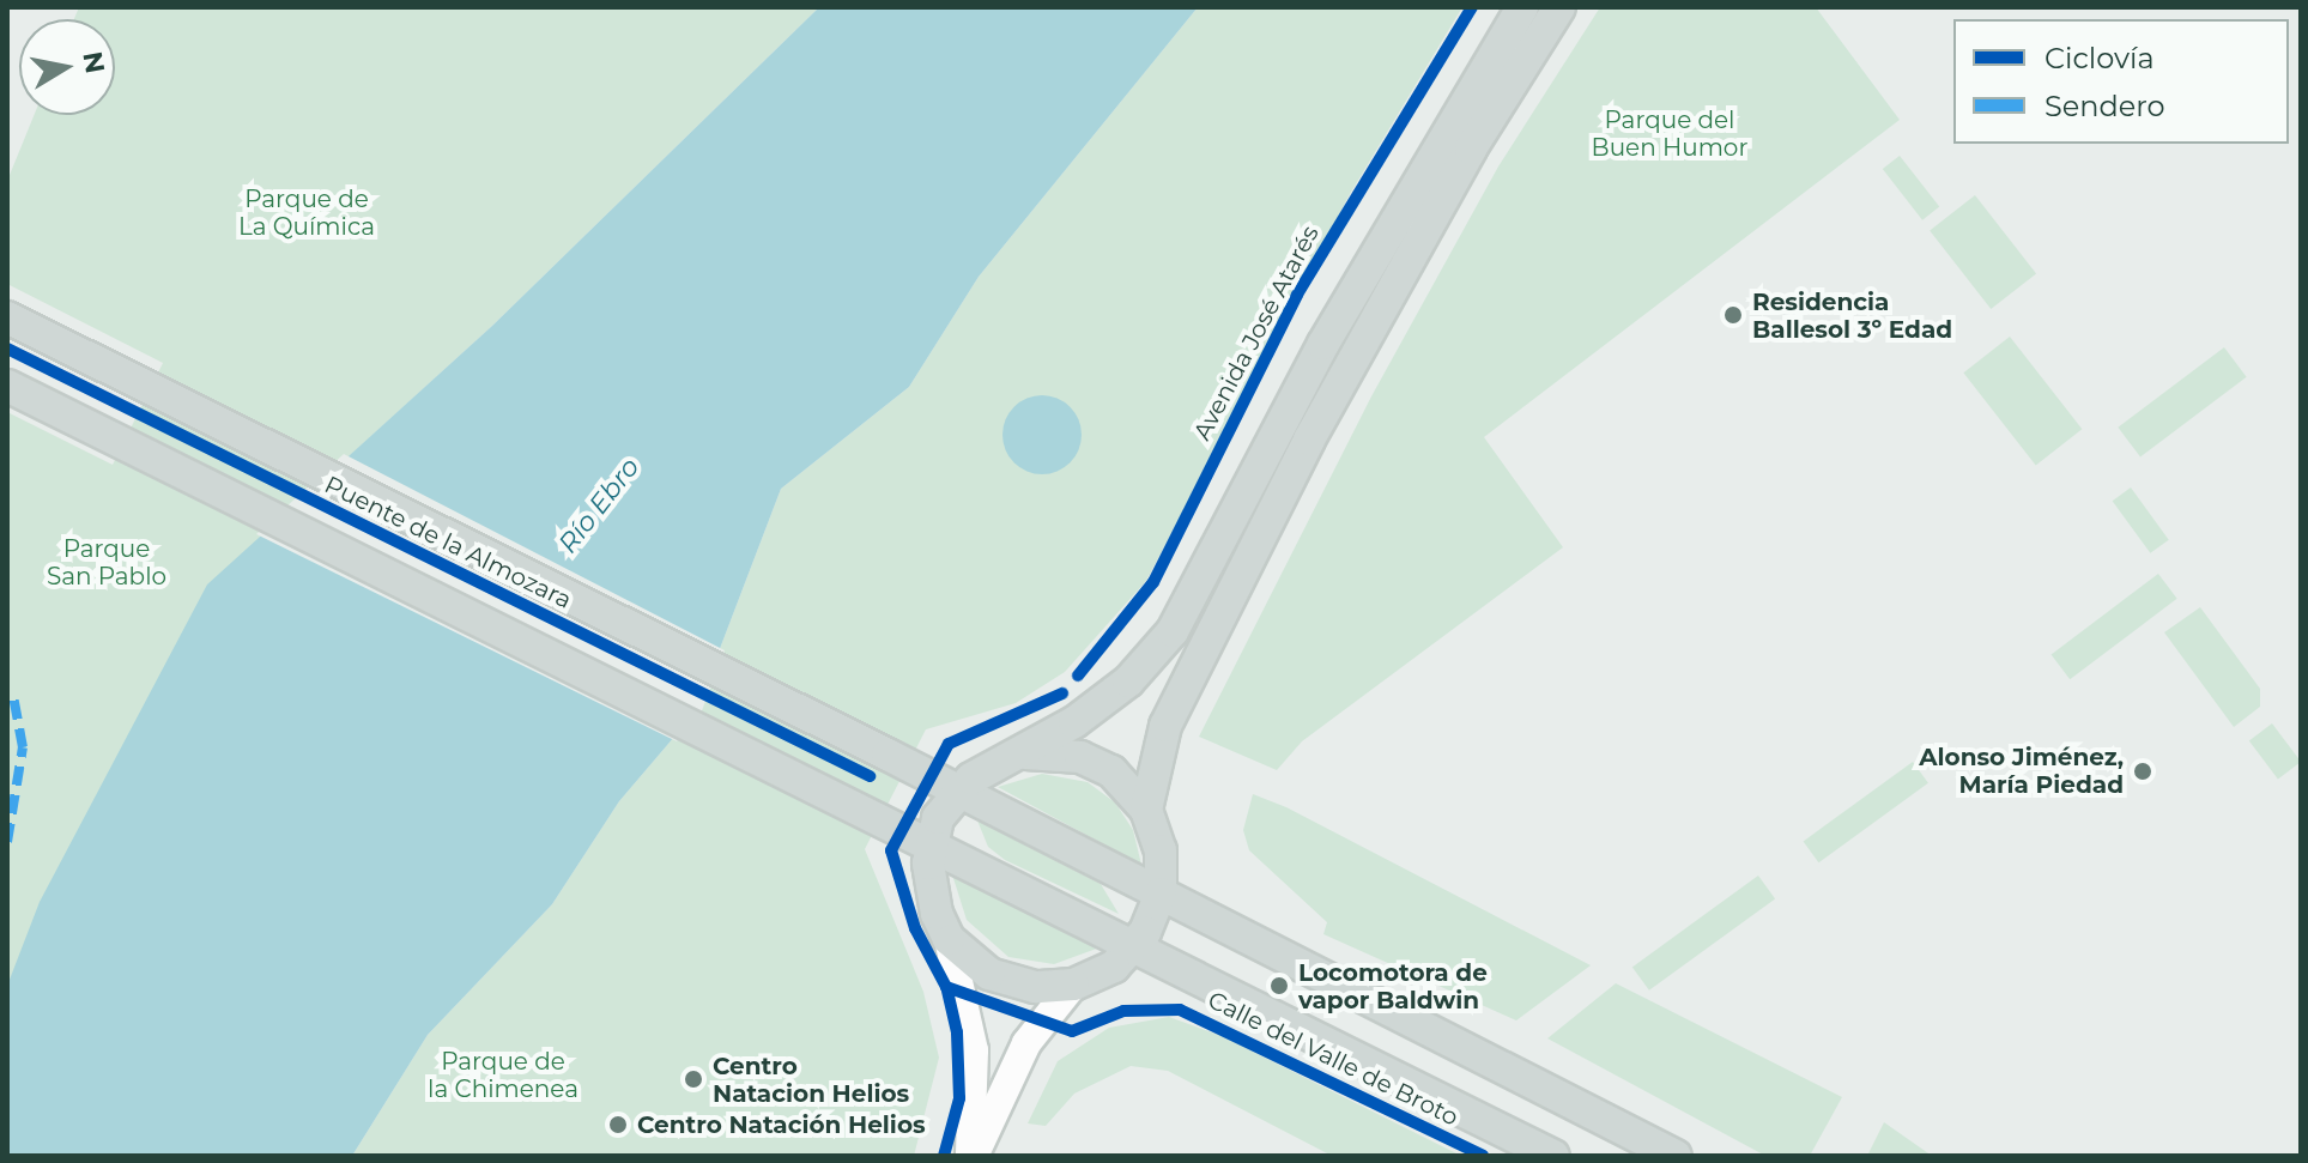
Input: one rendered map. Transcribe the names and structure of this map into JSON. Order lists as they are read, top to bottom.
{
  "streets": {
    "main road": ["Puente de la Almozara", "Calle del Valle de Broto"],
    "cycle path": ["Avenida José Atarés"]
  },
  "water": ["Río Ebro"],
  "parks": [
    "Parque del Buen Humor",
    "Parque de La Química",
    "Parque San Pablo",
    "Parque de la Chimenea"
  ],
  "places": [
    "Residencia Ballesol 3º Edad",
    "Alonso Jiménez, María Piedad",
    "Locomotora de vapor Baldwin",
    "Centro Natacion Helios",
    "Centro Natación Helios"
  ],
  "legend": ["Ciclovía", "Sendero"],
  "north": "right"
}
